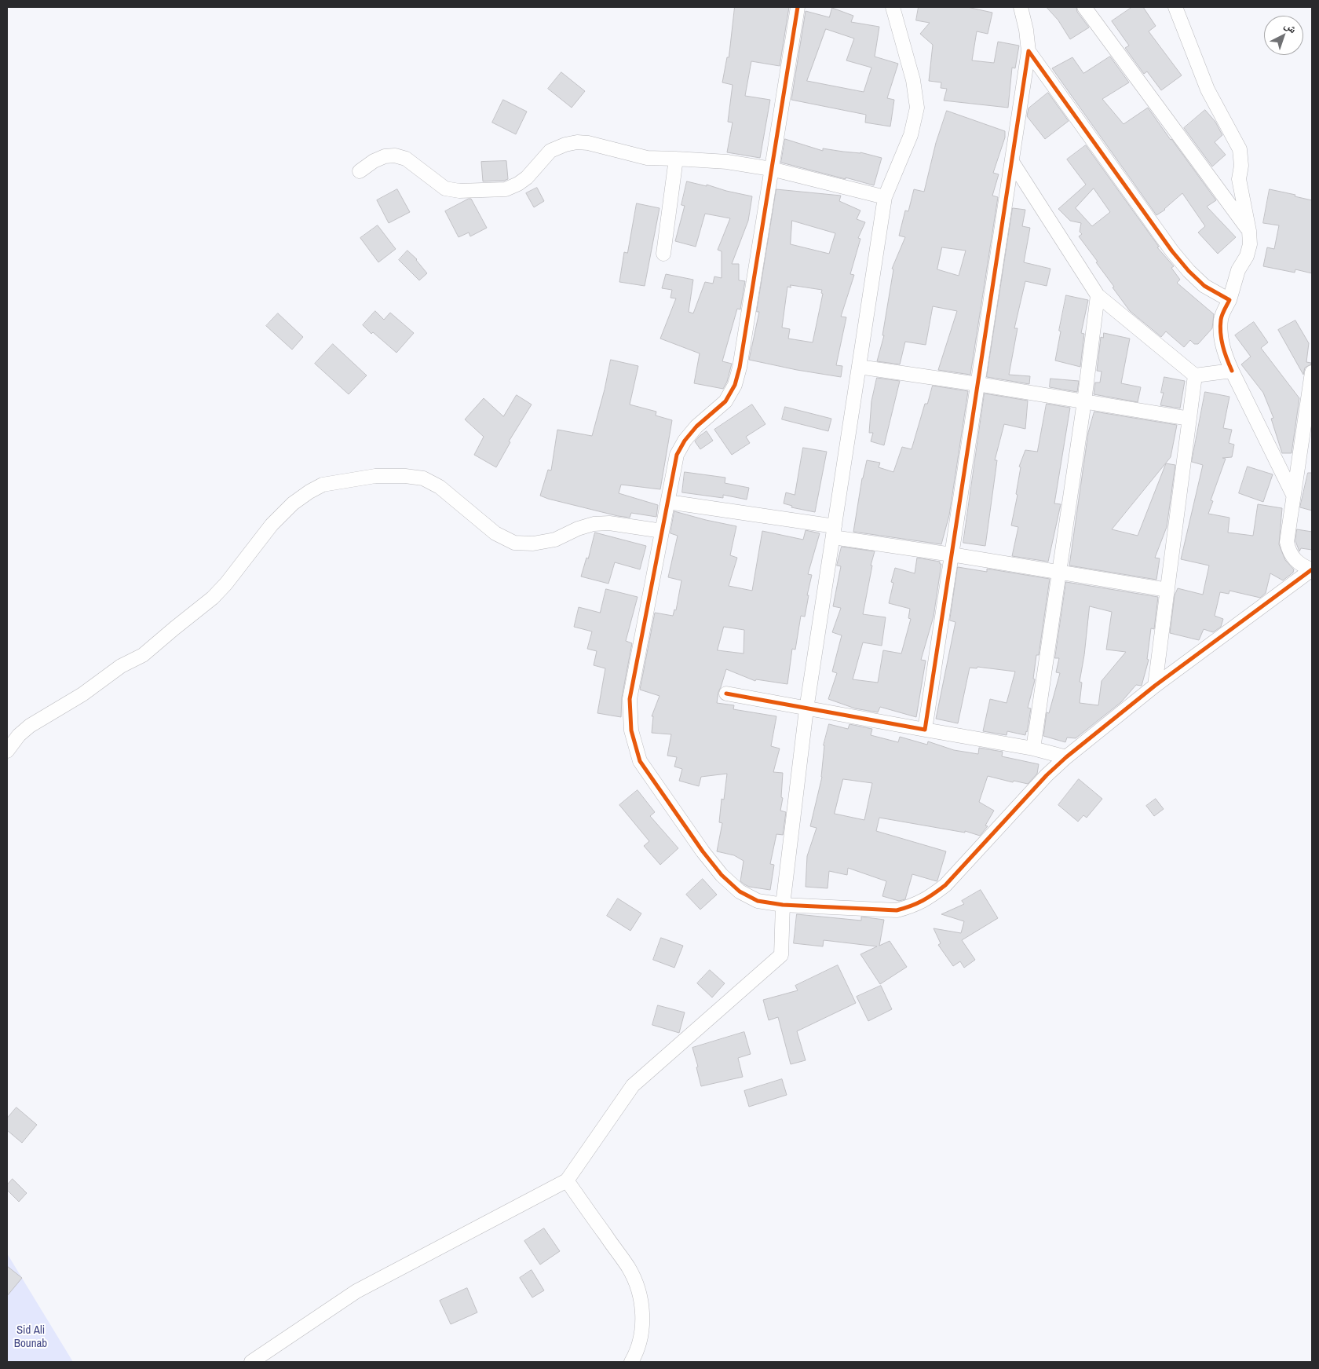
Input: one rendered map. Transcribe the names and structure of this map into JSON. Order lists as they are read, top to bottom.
{
  "parks": ["Sid Ali Bounab"],
  "north": "top right"
}
